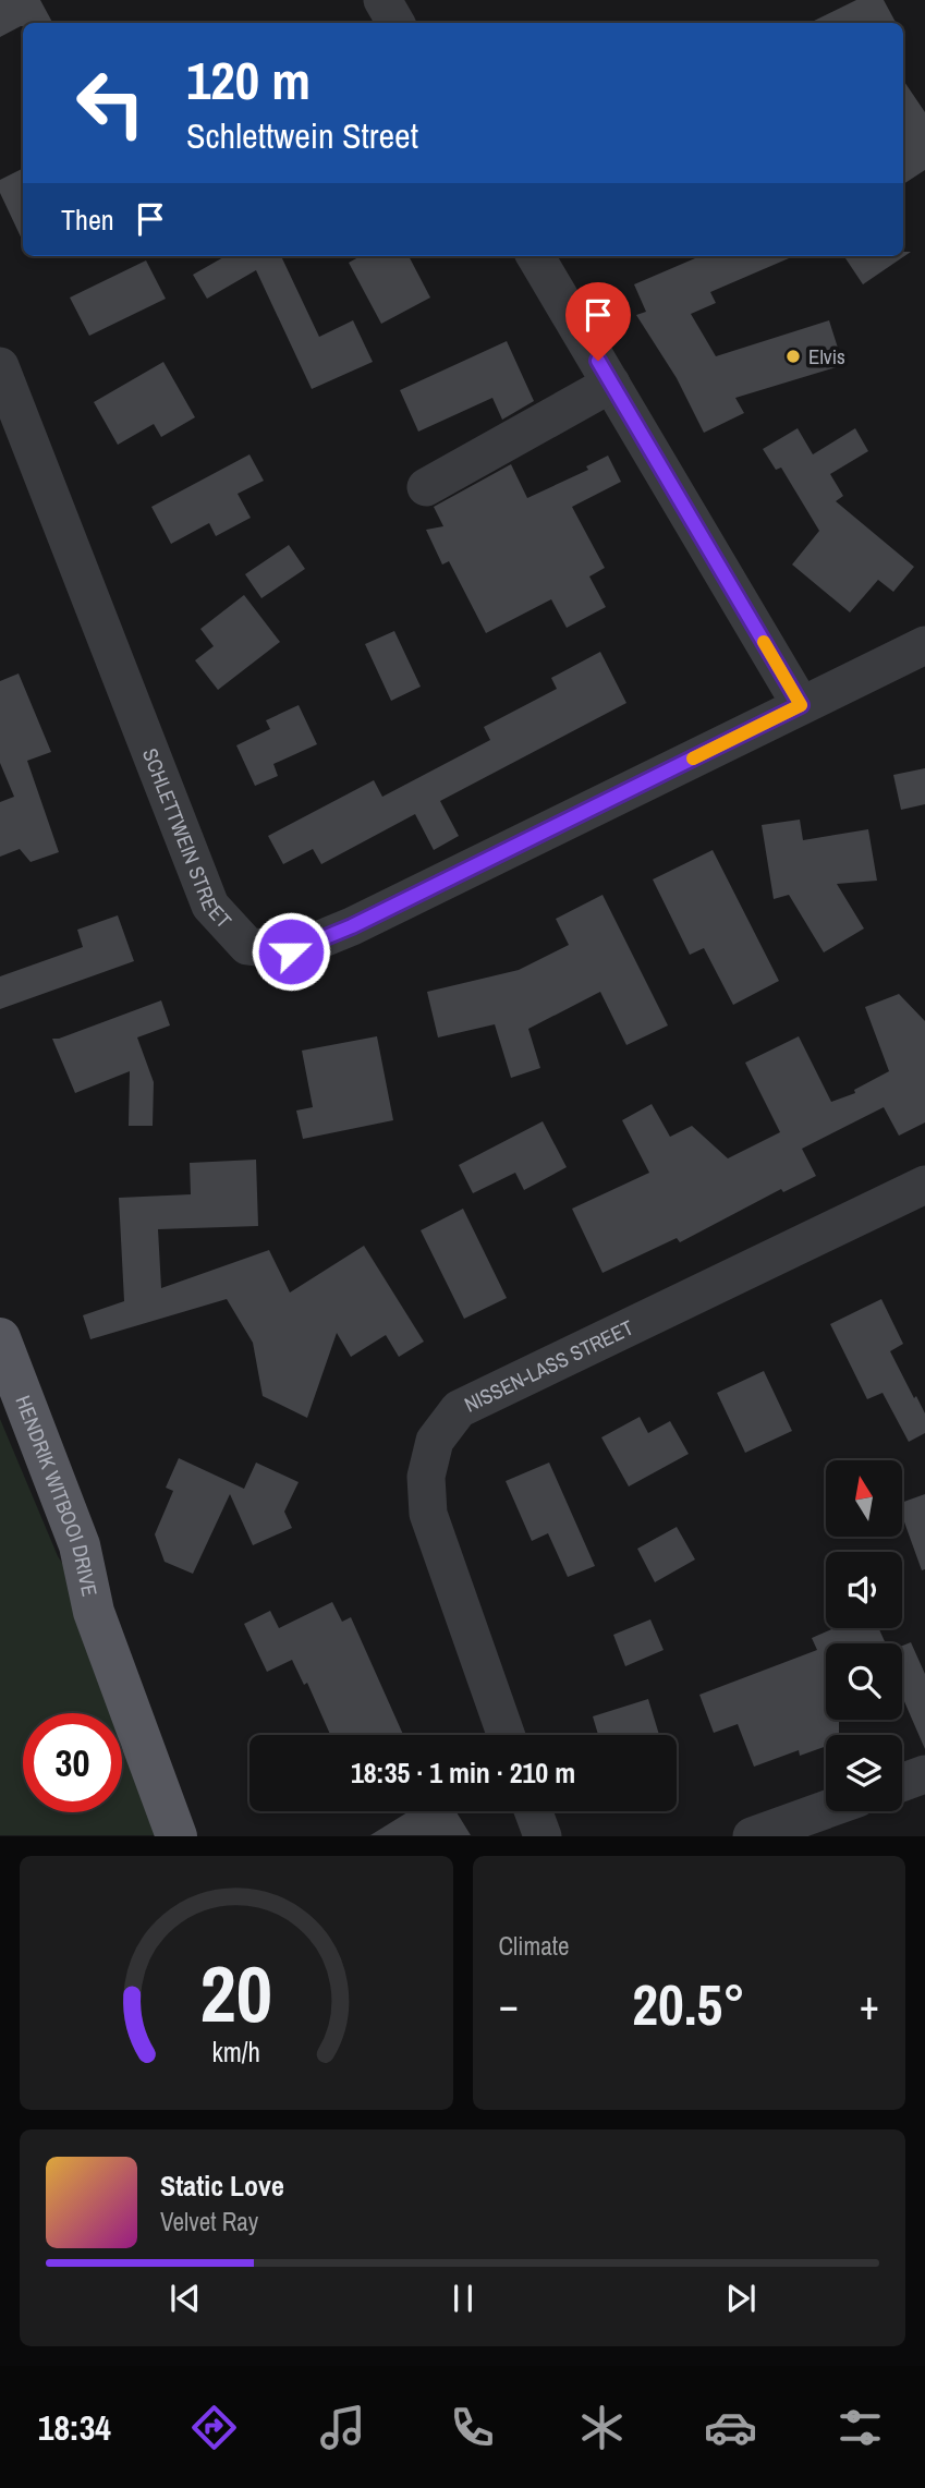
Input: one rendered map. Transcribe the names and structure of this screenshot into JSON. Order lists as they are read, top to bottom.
{
  "streets": {
    "main road": ["HENDRIK WITBOOI DRIVE"],
    "street": ["SCHLETTWEIN STREET", "NISSEN-LASS STREET"]
  },
  "places": ["Elvis"],
  "north": "top",
  "page": {
    "turn": ["120 m", "Schlettwein Street"],
    "then": "Then",
    "limit": "30",
    "trip": "18:35 · 1 min · 210 m",
    "tile": "Climate",
    "heat": ["−", "20.5°", "+"],
    "song": ["Static Love", "Velvet Ray"],
    "tabs": "18:34",
    "gauge": ["20", "km/h"]
  }
}
